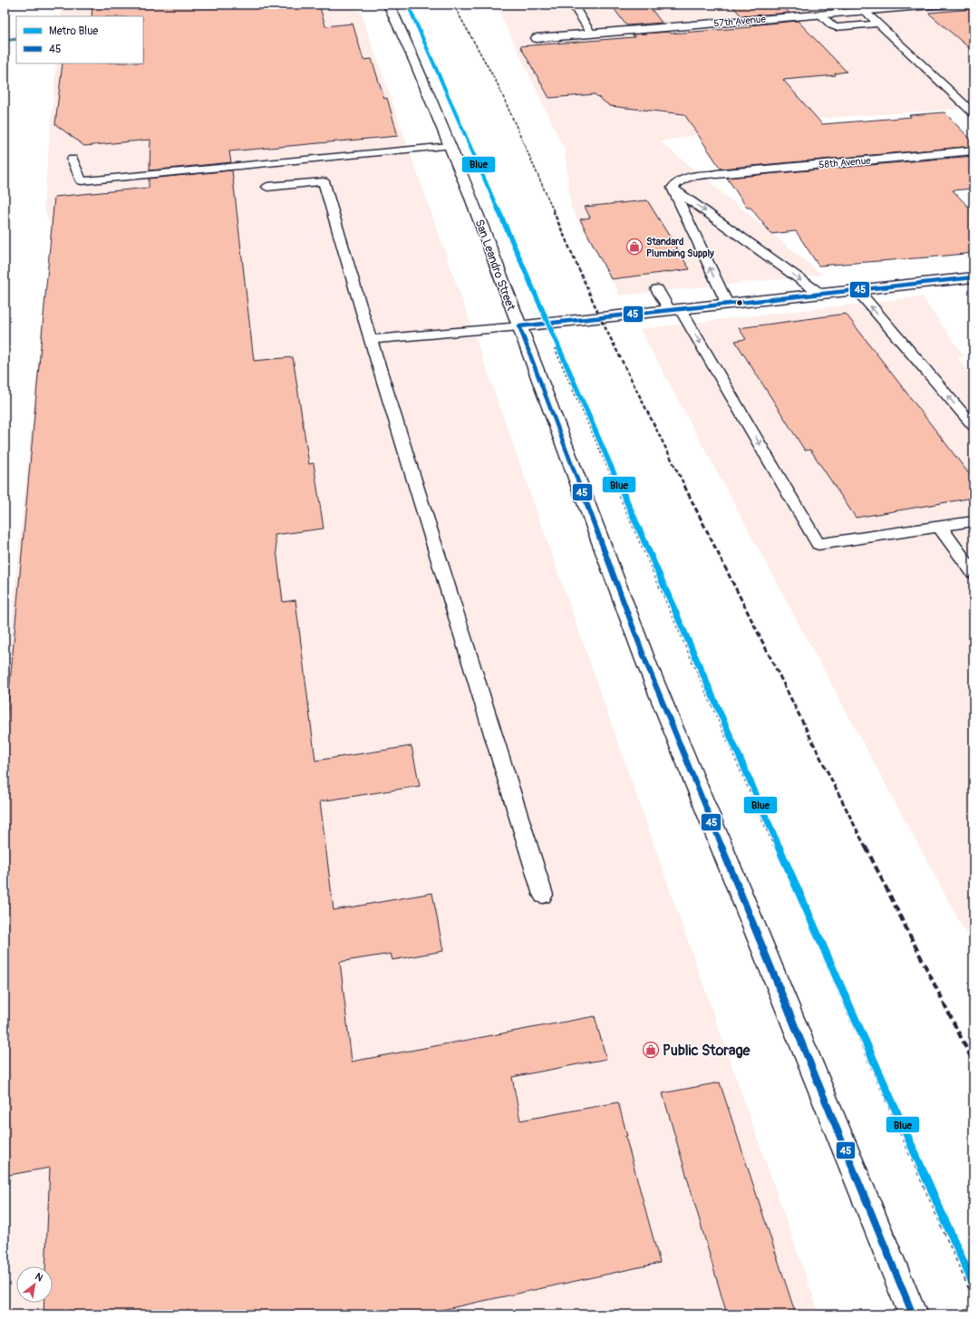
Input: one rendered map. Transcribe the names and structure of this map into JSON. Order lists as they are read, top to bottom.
{
  "streets": {
    "main road": ["57th Avenue", "58th Avenue", "San Leandro Street"]
  },
  "places": {
    "shop": ["Standard Plumbing Supply", "Public Storage"]
  },
  "lines": ["metro line Blue", "transit line 45"],
  "legend": ["Metro Blue", "45"],
  "north": "top right"
}
